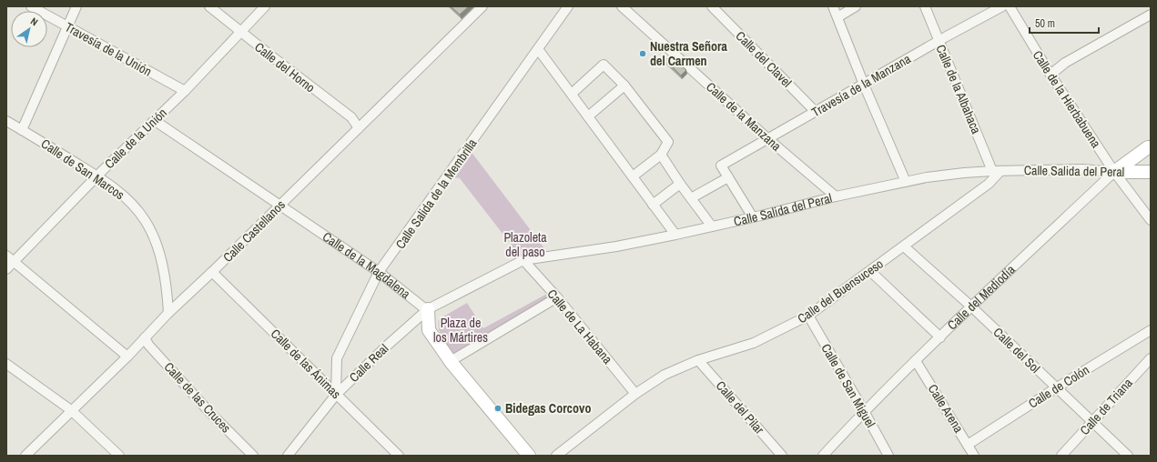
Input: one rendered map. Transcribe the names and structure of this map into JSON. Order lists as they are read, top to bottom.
{
  "streets": {
    "street": [
      "Travesía de la Unión",
      "Calle del Clavel",
      "Calle del Horno",
      "Travesía de la Manzana",
      "Calle de la Albahaca",
      "Calle de la Hierbabuena",
      "Calle de la Manzana",
      "Calle de la Unión",
      "Calle de San Marcos",
      "Calle Salida del Peral",
      "Calle Salida de la Membrilla",
      "Calle Castellanos",
      "Calle de la Magdalena",
      "Calle del Buensuceso",
      "Calle del Mediodía",
      "Calle de La Habana",
      "Calle del Sol",
      "Calle Real",
      "Calle de las Ánimas",
      "Calle de San Miguel",
      "Calle de Colón",
      "Calle de las Cruces",
      "Calle de Triana",
      "Calle del Pilar",
      "Calle Arena"
    ]
  },
  "crossings": [
    ["Travesía de la Unión", "Calle de la Unión"],
    ["Calle del Clavel", "Travesía de la Manzana"],
    ["Calle del Horno", "Calle de la Unión"],
    ["Calle del Horno", "Calle Castellanos"],
    ["Travesía de la Manzana", "Calle de la Albahaca"],
    ["Travesía de la Manzana", "Calle de la Manzana"],
    ["Calle de la Albahaca", "Calle Salida del Peral"],
    ["Calle de la Albahaca", "Calle del Buensuceso"],
    ["Calle de la Hierbabuena", "Calle Salida del Peral"],
    ["Calle de la Hierbabuena", "Calle del Mediodía"],
    ["Calle de la Manzana", "Calle Salida del Peral"],
    ["Calle de la Unión", "Calle de San Marcos"],
    ["Calle de la Unión", "Calle de la Magdalena"],
    ["Calle de San Marcos", "Calle Castellanos"],
    ["Calle Salida del Peral", "Calle de la Magdalena"],
    ["Calle Salida del Peral", "Calle del Buensuceso"],
    ["Calle Salida del Peral", "Calle del Mediodía"],
    ["Calle Salida del Peral", "Calle de La Habana"],
    ["Calle Salida del Peral", "Calle Real"],
    ["Calle Salida de la Membrilla", "Calle de la Magdalena"],
    ["Calle Salida de la Membrilla", "Calle Real"],
    ["Calle Salida de la Membrilla", "Calle de las Ánimas"],
    ["Calle Castellanos", "Calle de la Magdalena"],
    ["Calle Castellanos", "Calle de las Ánimas"],
    ["Calle Castellanos", "Calle de las Cruces"],
    ["Calle de la Magdalena", "Calle Real"],
    ["Calle del Buensuceso", "Calle de La Habana"],
    ["Calle del Buensuceso", "Calle del Sol"],
    ["Calle del Buensuceso", "Calle de San Miguel"],
    ["Calle del Buensuceso", "Calle del Pilar"],
    ["Calle del Mediodía", "Calle del Sol"],
    ["Calle del Mediodía", "Calle de San Miguel"],
    ["Calle del Mediodía", "Calle Arena"],
    ["Calle del Sol", "Calle de Colón"],
    ["Calle del Sol", "Calle de Triana"],
    ["Calle Real", "Calle de las Ánimas"],
    ["Calle de Colón", "Calle Arena"]
  ],
  "parks": ["Plazoleta del paso", "Plaza de los Mártires"],
  "places": ["Nuestra Señora del Carmen", "Bidegas Corcovo"],
  "scale_bar": "50 m",
  "north": "top right"
}
